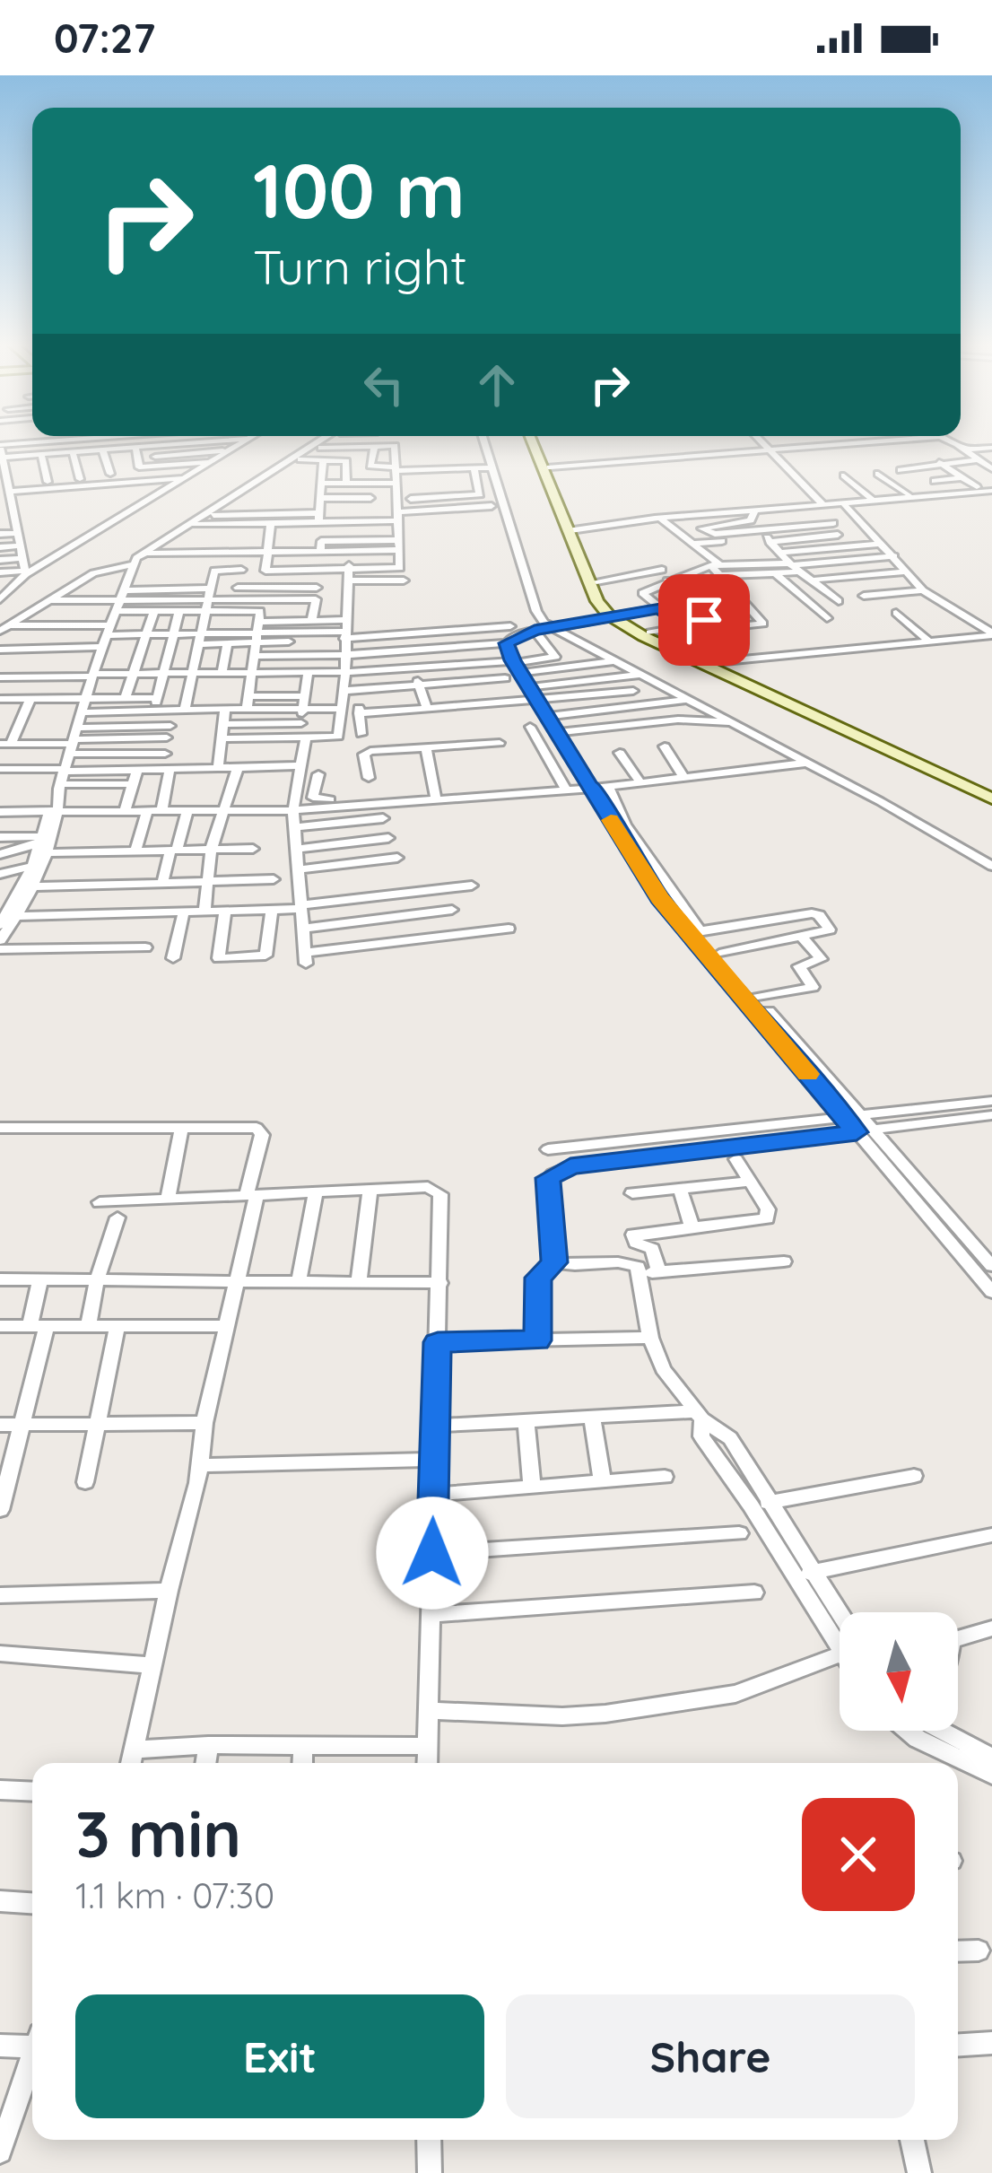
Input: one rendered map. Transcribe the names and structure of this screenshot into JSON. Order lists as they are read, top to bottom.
{
  "north": "bottom",
  "page": {
    "status": "07:27",
    "turn": ["100 m", "Turn right"],
    "heading": ["3 min", "1.1 km · 07:30"],
    "buttons": ["Exit", "Share"]
  }
}
